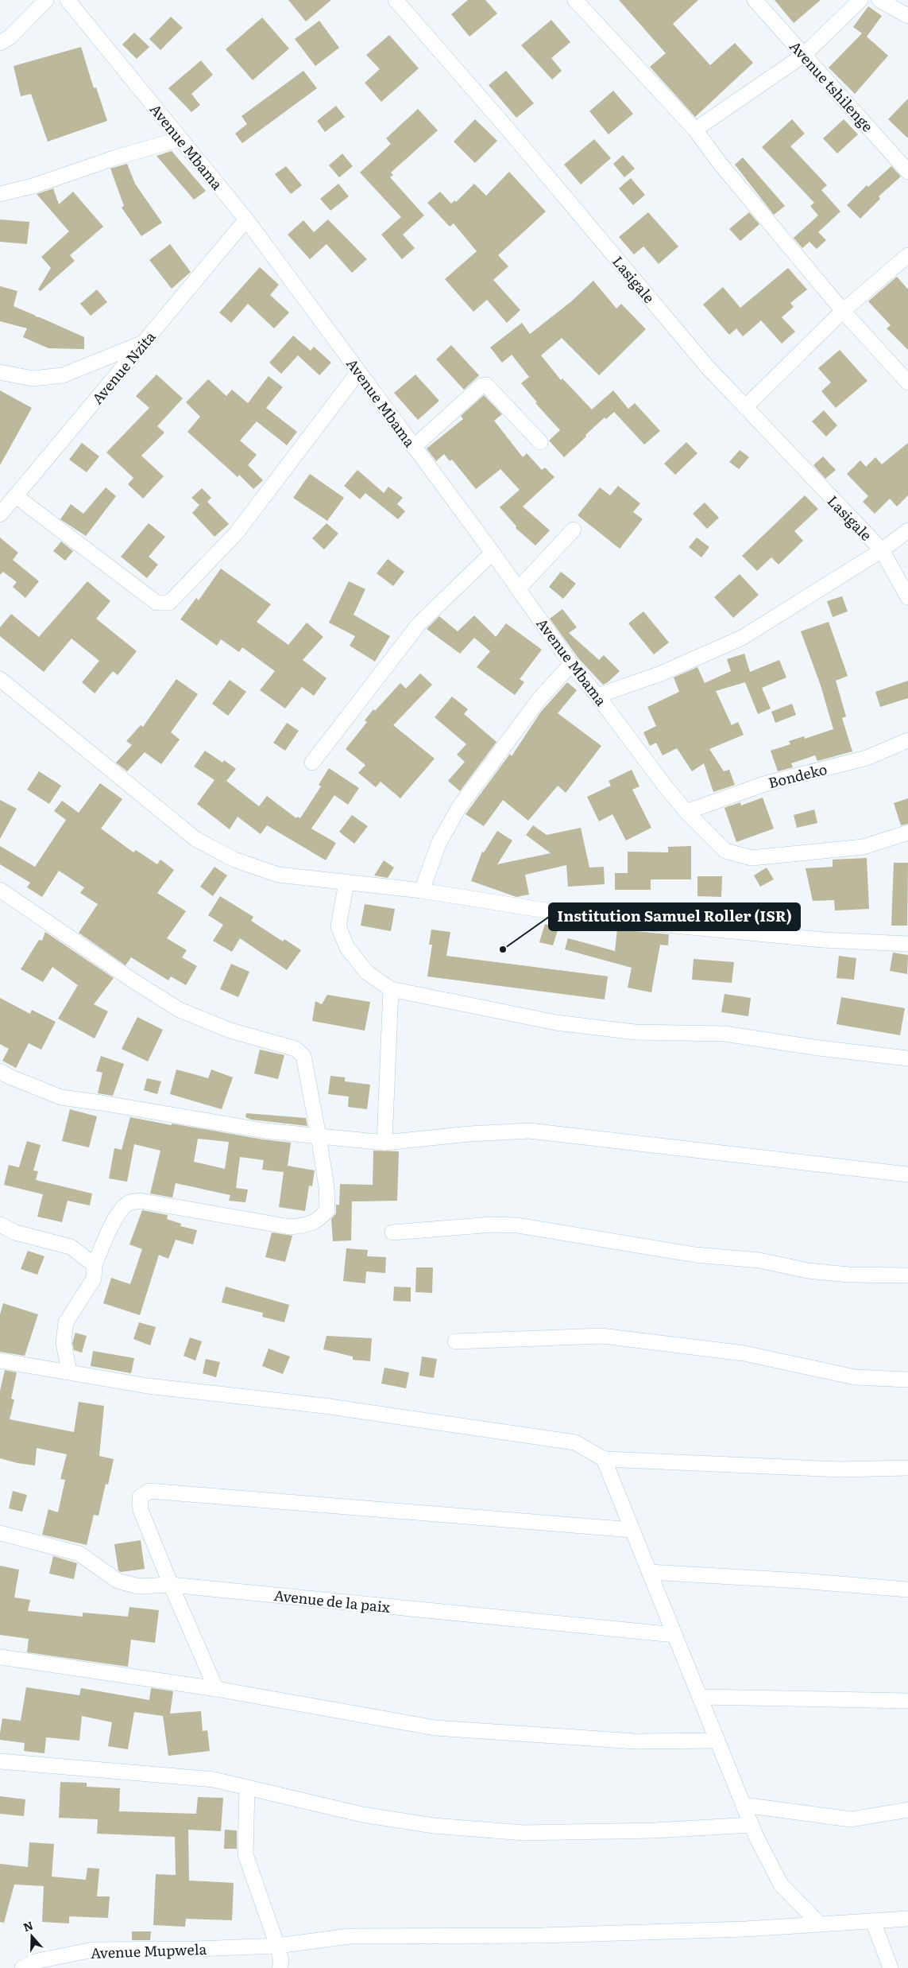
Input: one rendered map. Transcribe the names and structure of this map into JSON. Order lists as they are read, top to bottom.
{
  "streets": {
    "street": [
      "Avenue tshilenge",
      "Avenue Mbama",
      "Lasigale",
      "Avenue Nzita",
      "Bondeko",
      "Avenue de la paix",
      "Avenue Mupwela"
    ]
  },
  "crossings": [
    ["Avenue Mbama", "Avenue Nzita"],
    ["Avenue Mbama", "Bondeko"]
  ],
  "places": ["Institution Samuel Roller (ISR)"],
  "north": "top"
}
